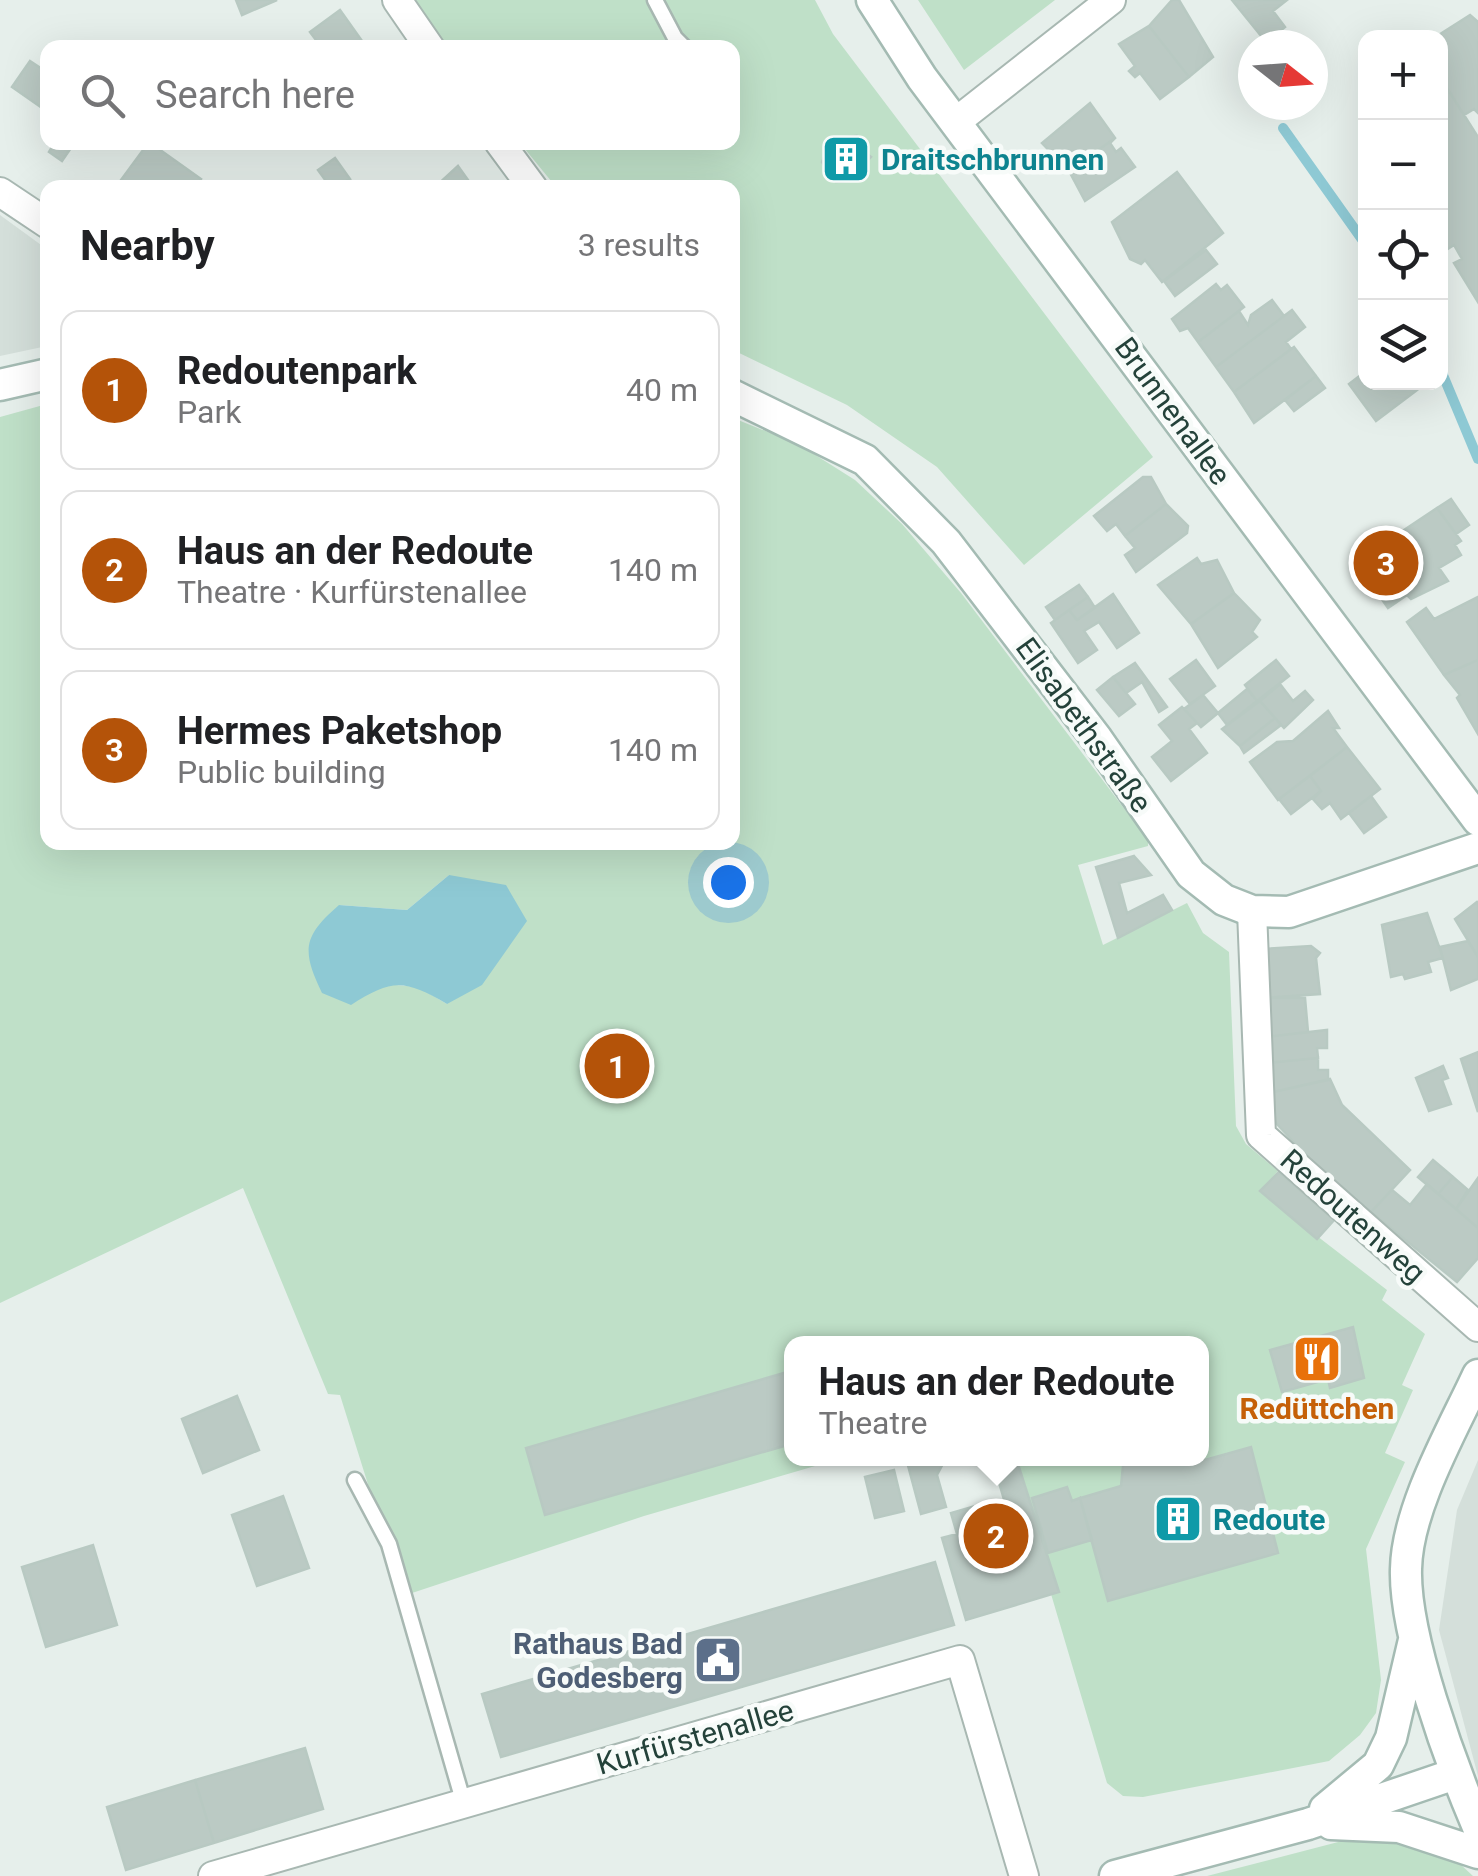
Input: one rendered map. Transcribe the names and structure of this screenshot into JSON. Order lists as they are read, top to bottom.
{
  "streets": {
    "street": [
      "Brunnenallee",
      "Elisabethstraße",
      "Redoutenweg",
      "Kurfürstenallee"
    ]
  },
  "crossings": [
    ["Elisabethstraße", "Redoutenweg"]
  ],
  "places": {
    "building": ["Draitschbrunnen", "Redoute"],
    "restaurant": ["Redüttchen"],
    "public building": ["Rathaus Bad Godesberg"]
  },
  "north": "right",
  "page": {
    "map_buttons": ["+", "−"],
    "search": "Search here",
    "heading": ["Nearby", "3 results"],
    "list": [
      {
        "mark": "1",
        "name": "Redoutenpark",
        "note": "Park",
        "value": "40 m"
      },
      {
        "mark": "2",
        "name": "Haus an der Redoute",
        "note": "Theatre · Kurfürstenallee",
        "value": "140 m"
      },
      {
        "mark": "3",
        "name": "Hermes Paketshop",
        "note": "Public building",
        "value": "140 m"
      }
    ],
    "pins": ["3", "1", "2"],
    "popup": ["Haus an der Redoute", "Theatre"]
  }
}
